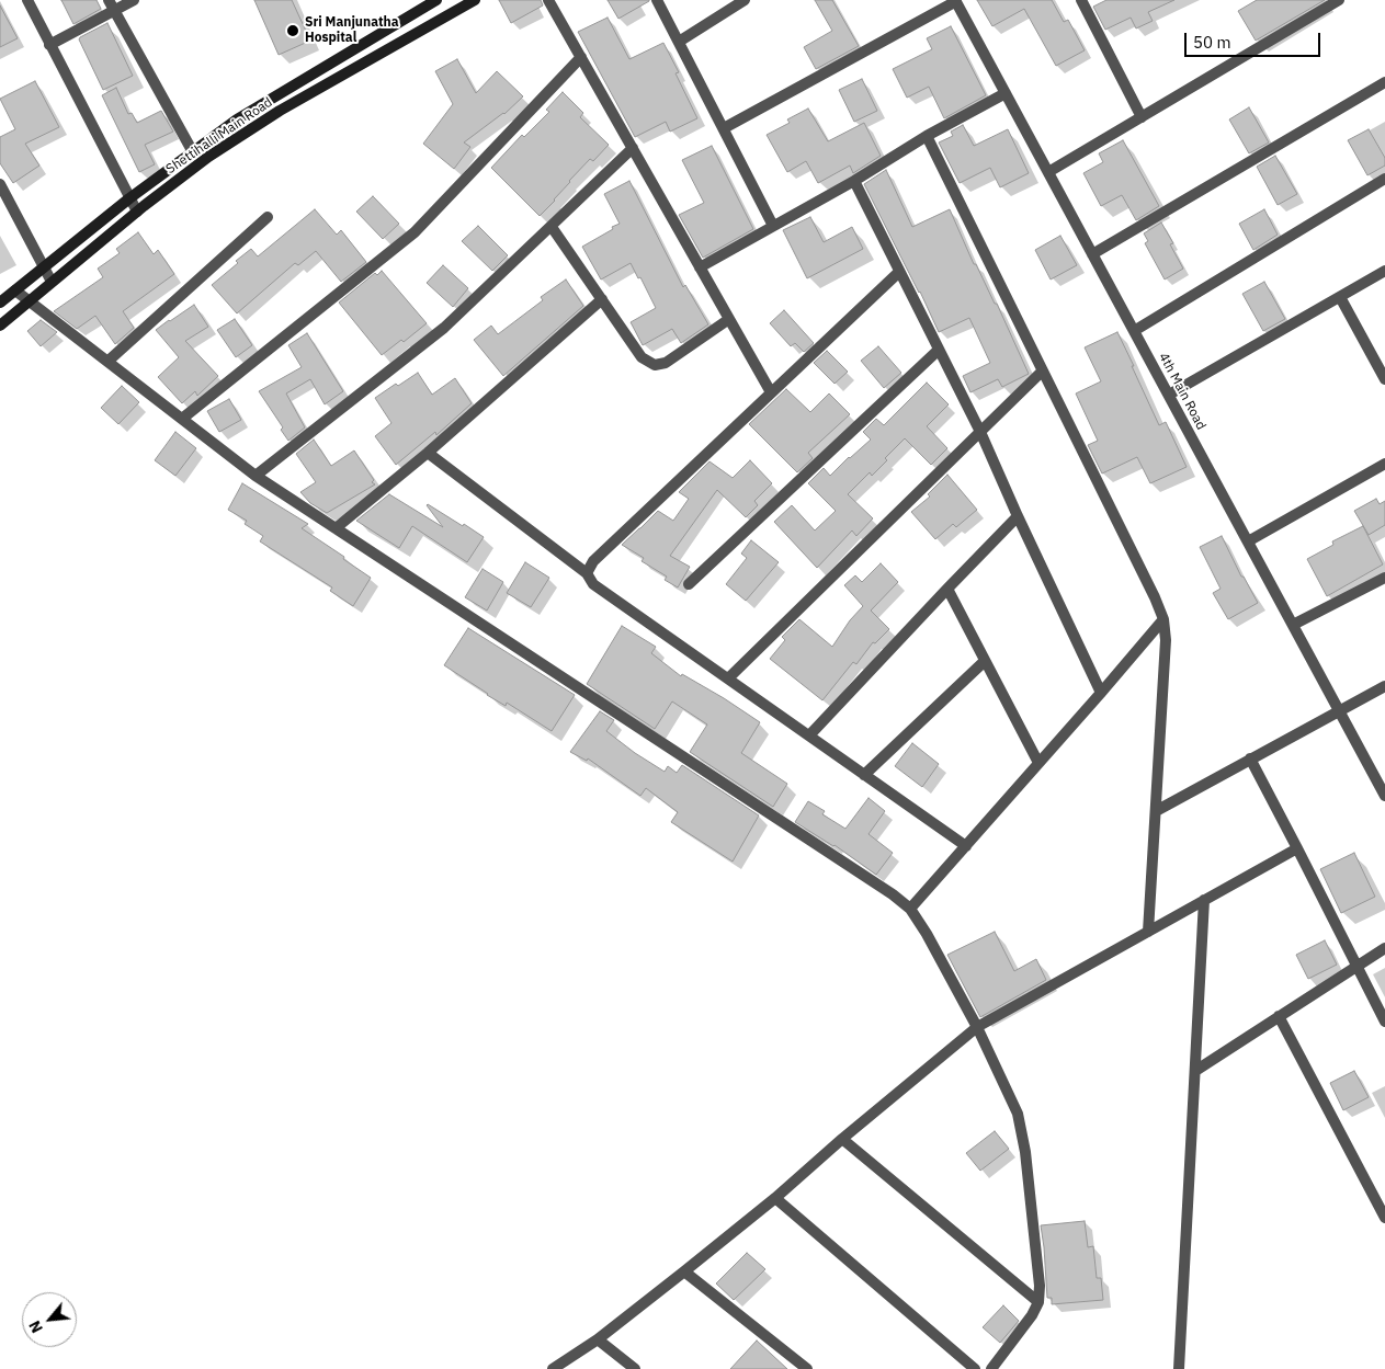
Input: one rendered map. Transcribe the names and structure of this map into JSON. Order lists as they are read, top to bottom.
{
  "streets": {
    "main road": ["Shettihalli Main Road"],
    "street": ["4th Main Road"]
  },
  "places": ["Sri Manjunatha Hospital"],
  "scale_bar": "50 m",
  "north": "bottom left"
}
